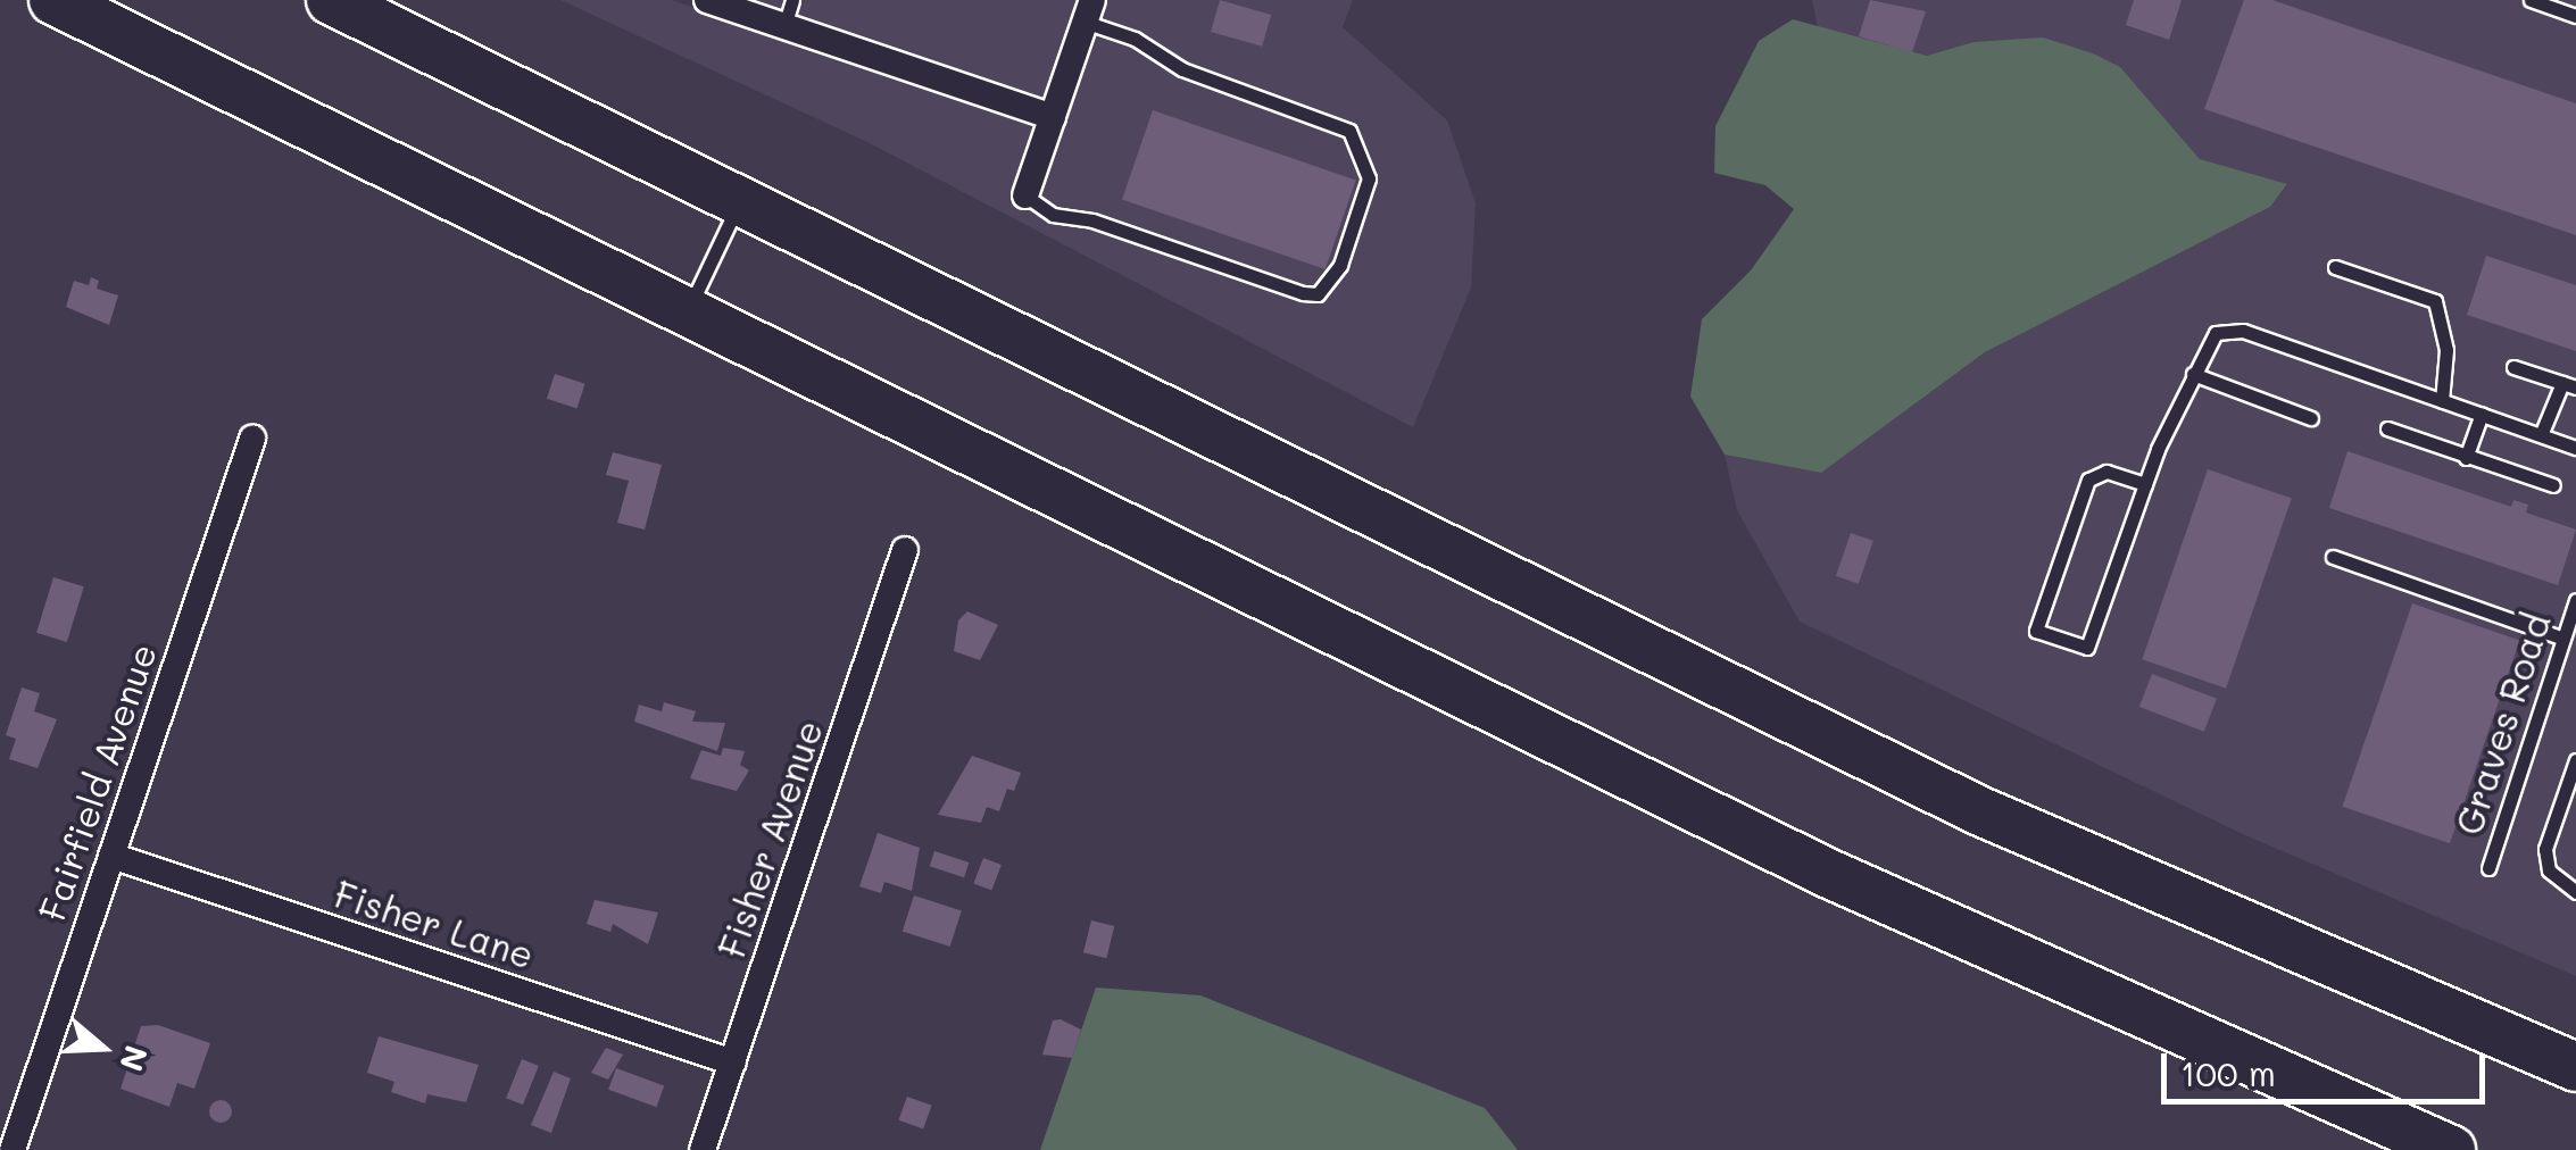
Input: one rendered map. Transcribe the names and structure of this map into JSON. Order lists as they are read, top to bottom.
{
  "streets": {
    "street": ["Fairfield Avenue", "Fisher Avenue", "Fisher Lane"],
    "lane": ["Graves Road"]
  },
  "crossings": [
    ["Fairfield Avenue", "Fisher Lane"],
    ["Fisher Avenue", "Fisher Lane"]
  ],
  "scale_bar": "100 m",
  "north": "right"
}
